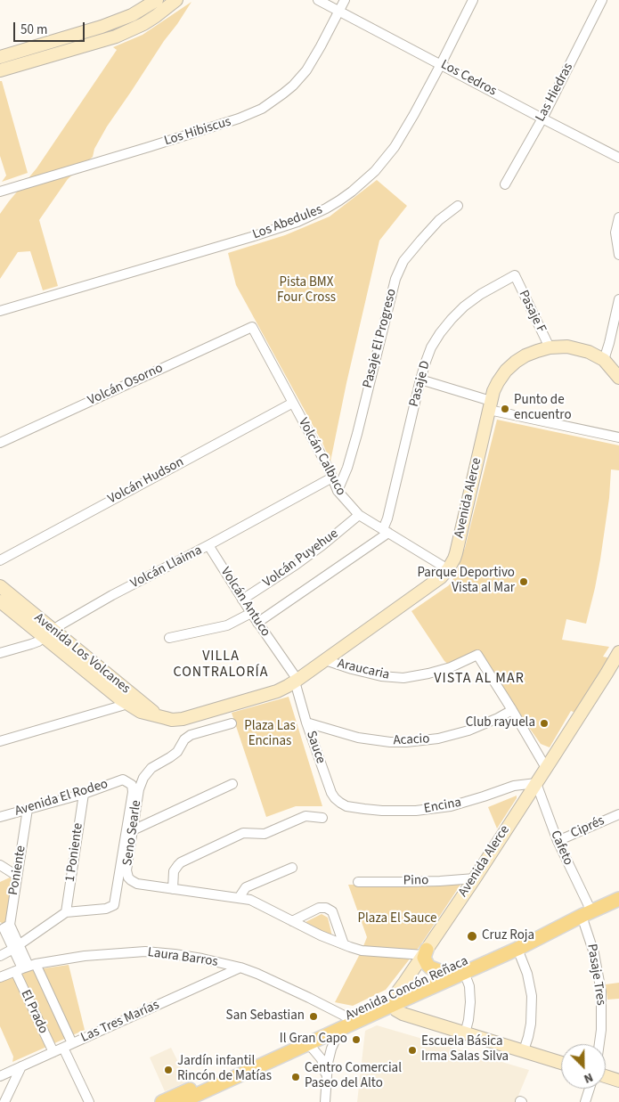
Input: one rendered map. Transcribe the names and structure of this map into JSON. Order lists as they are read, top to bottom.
{
  "streets": {
    "main road": ["Avenida Concón Reñaca"],
    "street": [
      "Los Cedros",
      "Las Hiedras",
      "Los Hibiscus",
      "Los Abedules",
      "Pasaje F",
      "Pasaje El Progreso",
      "Pasaje D",
      "Volcán Osorno",
      "Volcán Calbuco",
      "Volcán Hudson",
      "Avenida Alerce",
      "Volcán Puyehue",
      "Volcán Llaima",
      "Volcán Antuco",
      "Avenida Los Volcanes",
      "Araucaria",
      "Acacio",
      "Sauce",
      "Avenida El Rodeo",
      "Encina",
      "Ciprés",
      "Seno Searle",
      "Cafeto",
      "1 Poniente",
      "Poniente",
      "Pino",
      "Laura Barros",
      "Pasaje Tres",
      "El Prado",
      "Las Tres Marías"
    ]
  },
  "crossings": [
    ["Los Cedros", "Las Hiedras"],
    ["Los Cedros", "Los Hibiscus"],
    ["Los Cedros", "Los Abedules"],
    ["Pasaje F", "Pasaje D"],
    ["Pasaje F", "Avenida Alerce"],
    ["Pasaje El Progreso", "Volcán Calbuco"],
    ["Pasaje D", "Volcán Calbuco"],
    ["Volcán Osorno", "Volcán Calbuco"],
    ["Volcán Calbuco", "Volcán Hudson"],
    ["Volcán Calbuco", "Avenida Alerce"],
    ["Volcán Calbuco", "Volcán Puyehue"],
    ["Volcán Calbuco", "Volcán Llaima"],
    ["Avenida Alerce", "Volcán Antuco"],
    ["Avenida Alerce", "Avenida Los Volcanes"],
    ["Avenida Alerce", "Araucaria"],
    ["Avenida Alerce", "Sauce"],
    ["Avenida Alerce", "Encina"],
    ["Avenida Alerce", "Seno Searle"],
    ["Avenida Alerce", "Cafeto"],
    ["Avenida Alerce", "Pino"],
    ["Avenida Alerce", "Avenida Concón Reñaca"],
    ["Volcán Puyehue", "Volcán Antuco"],
    ["Volcán Llaima", "Volcán Antuco"],
    ["Volcán Llaima", "Avenida Los Volcanes"],
    ["Volcán Antuco", "Avenida Los Volcanes"],
    ["Volcán Antuco", "Sauce"],
    ["Avenida Los Volcanes", "Sauce"],
    ["Araucaria", "Acacio"],
    ["Acacio", "Sauce"],
    ["Sauce", "Encina"],
    ["Avenida El Rodeo", "1 Poniente"],
    ["Avenida El Rodeo", "Poniente"],
    ["Encina", "Cafeto"],
    ["Ciprés", "Cafeto"],
    ["Cafeto", "Pasaje Tres"],
    ["Cafeto", "Avenida Concón Reñaca"],
    ["Poniente", "El Prado"],
    ["Laura Barros", "Avenida Concón Reñaca"],
    ["Laura Barros", "El Prado"],
    ["Laura Barros", "Las Tres Marías"],
    ["Pasaje Tres", "Avenida Concón Reñaca"],
    ["El Prado", "Las Tres Marías"]
  ],
  "districts": ["VILLA CONTRALORÍA", "VISTA AL MAR"],
  "parks": ["Pista BMX Four Cross", "Plaza Las Encinas", "Plaza El Sauce"],
  "places": [
    "Punto de encuentro",
    "Parque Deportivo Vista al Mar",
    "Club rayuela",
    "Cruz Roja",
    "San Sebastian",
    "Il Gran Capo",
    "Escuela Básica Irma Salas Silva",
    "Jardín infantil Rincón de Matías",
    "Centro Comercial Paseo del Alto"
  ],
  "scale_bar": "50 m",
  "north": "bottom right"
}
